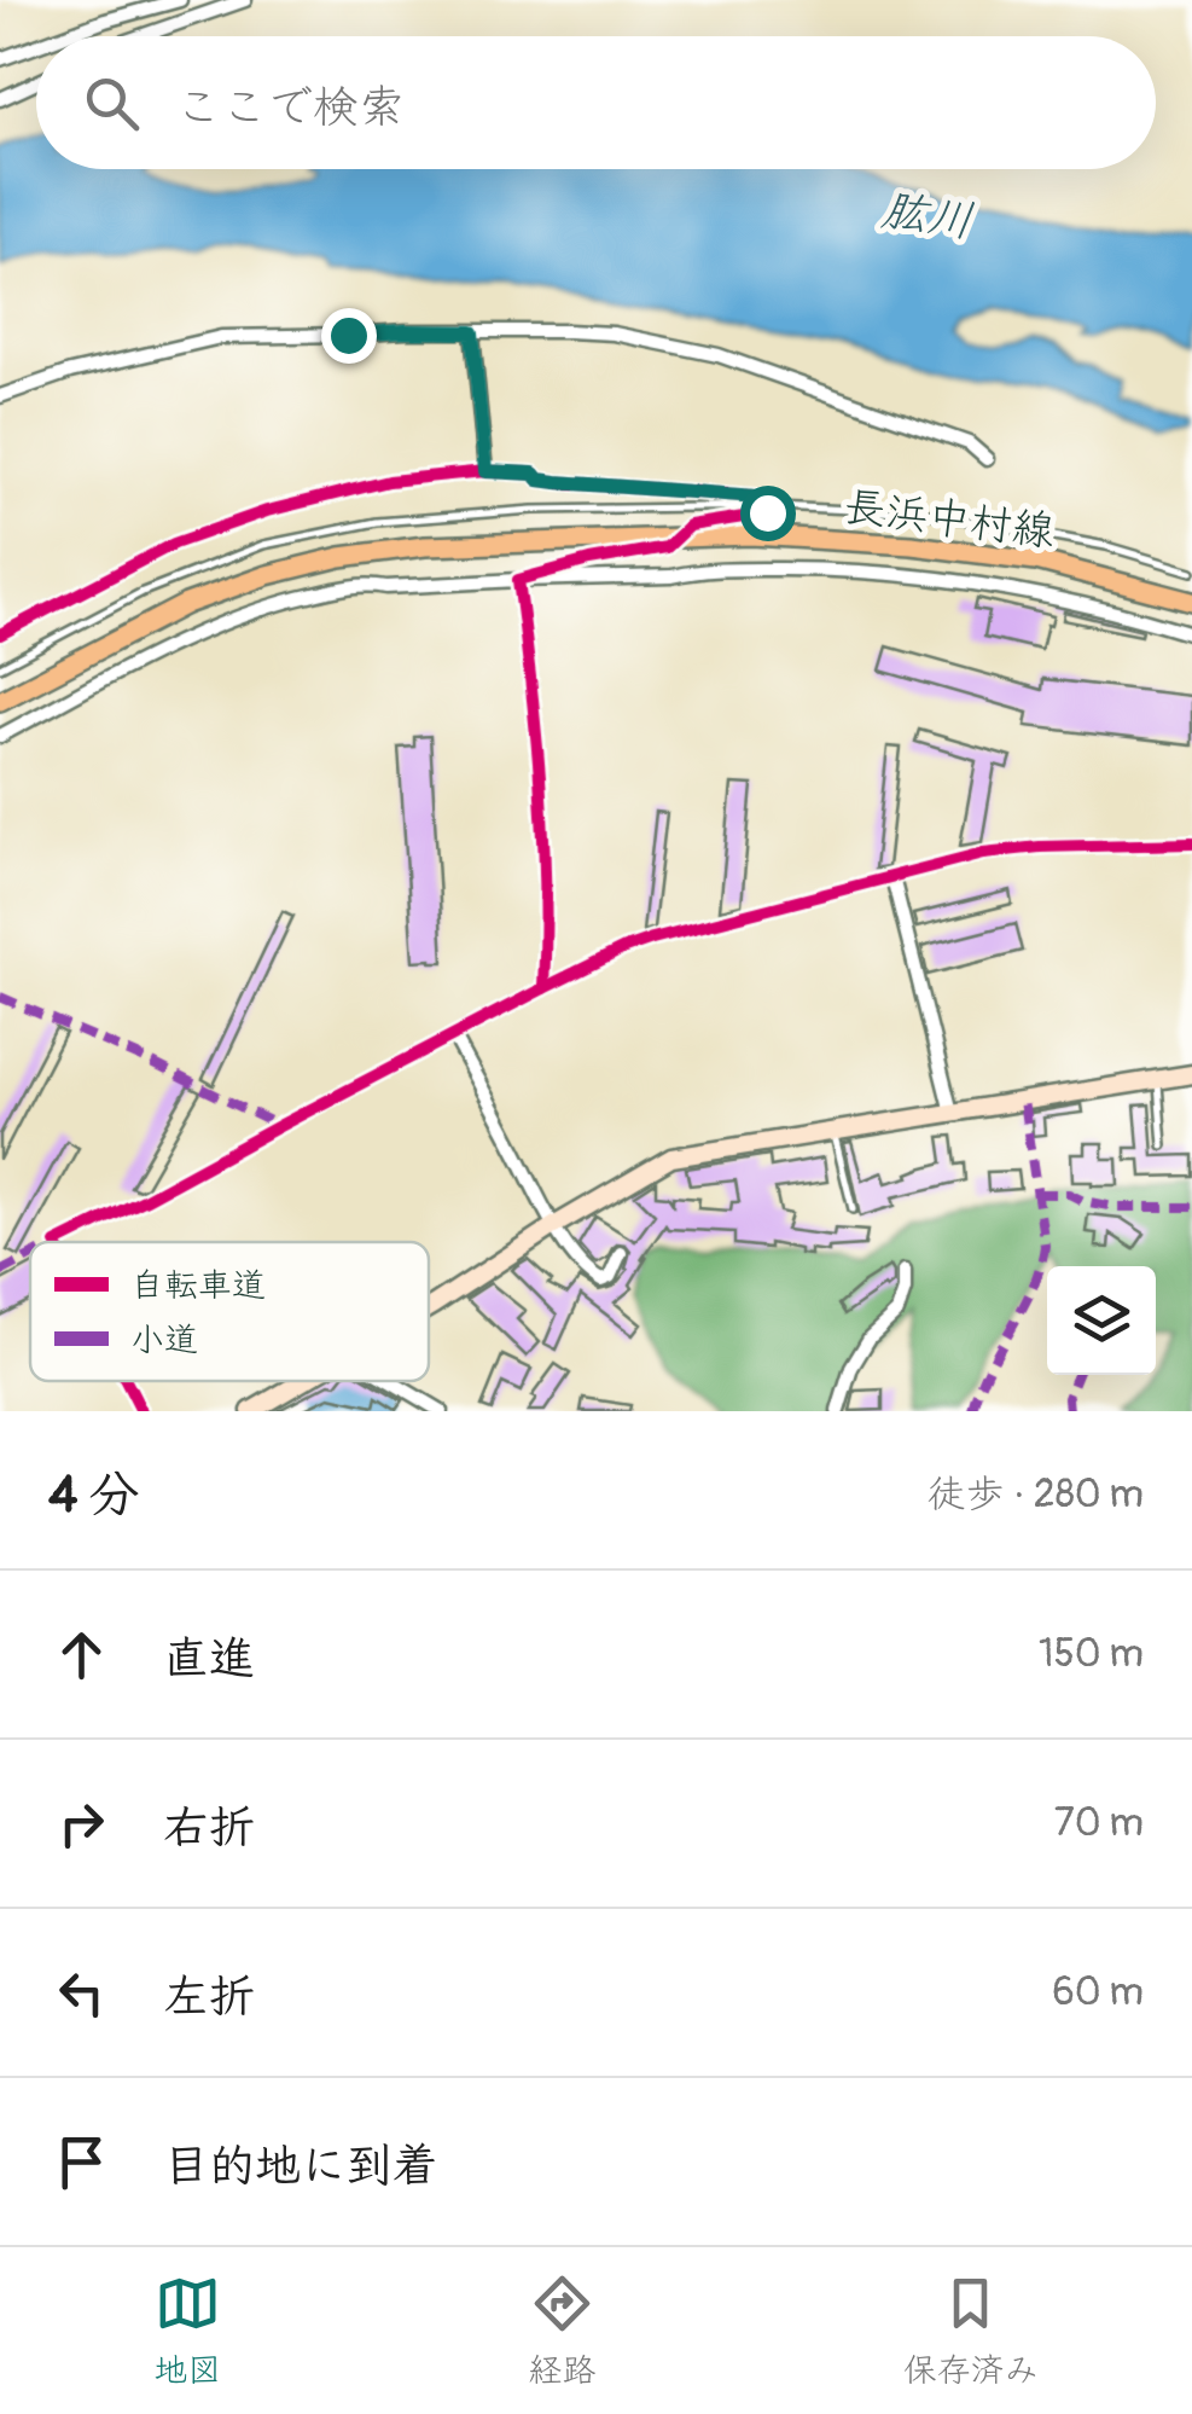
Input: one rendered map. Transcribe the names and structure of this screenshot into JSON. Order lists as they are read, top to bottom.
{
  "streets": {
    "main road": ["長浜中村線"]
  },
  "water": ["肱川"],
  "legend": ["自転車道", "小道"],
  "page": {
    "search": "ここで検索",
    "heading": ["4 分", "徒歩 · 280 m"],
    "list": [
      ["直進", "150 m"],
      ["右折", "70 m"],
      ["左折", "60 m"],
      "目的地に到着"
    ],
    "nav": ["地図", "経路", "保存済み"]
  }
}
